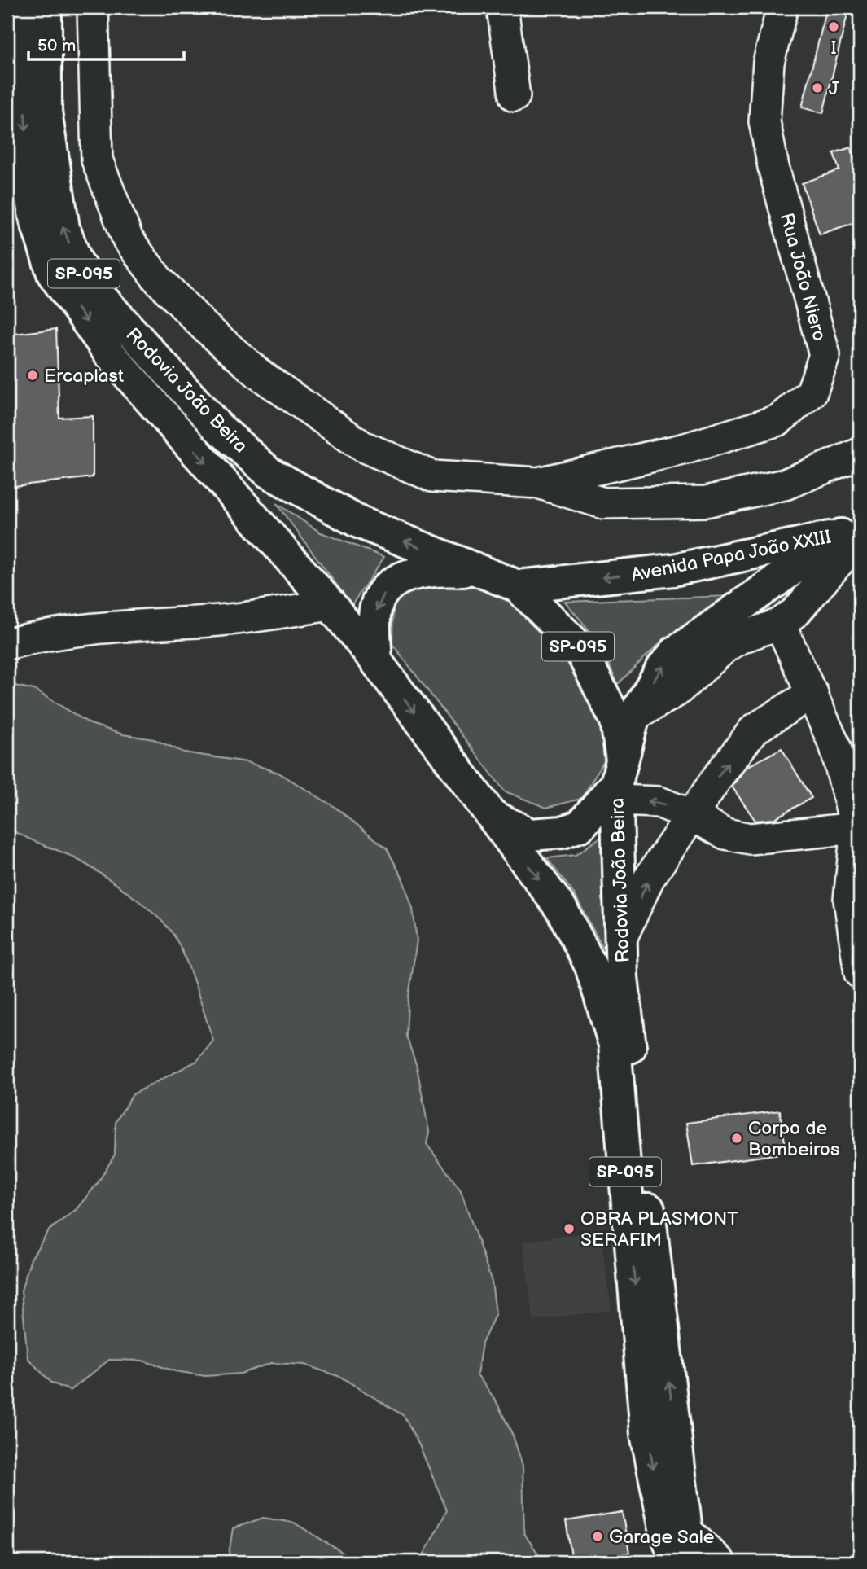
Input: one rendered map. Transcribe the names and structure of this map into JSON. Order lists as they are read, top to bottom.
{
  "streets": {
    "main road": ["SP-095", "Rodovia João Beira", "Avenida Papa João XXIII"],
    "street": ["Rua João Niero"]
  },
  "crossings": [
    ["SP-095", "Rodovia João Beira"],
    ["Rodovia João Beira", "Avenida Papa João XXIII"]
  ],
  "places": [
    "I",
    "J",
    "Ercaplast",
    "Corpo de Bombeiros",
    "OBRA PLASMONT SERAFIM",
    "Garage Sale"
  ],
  "scale_bar": "50 m"
}
